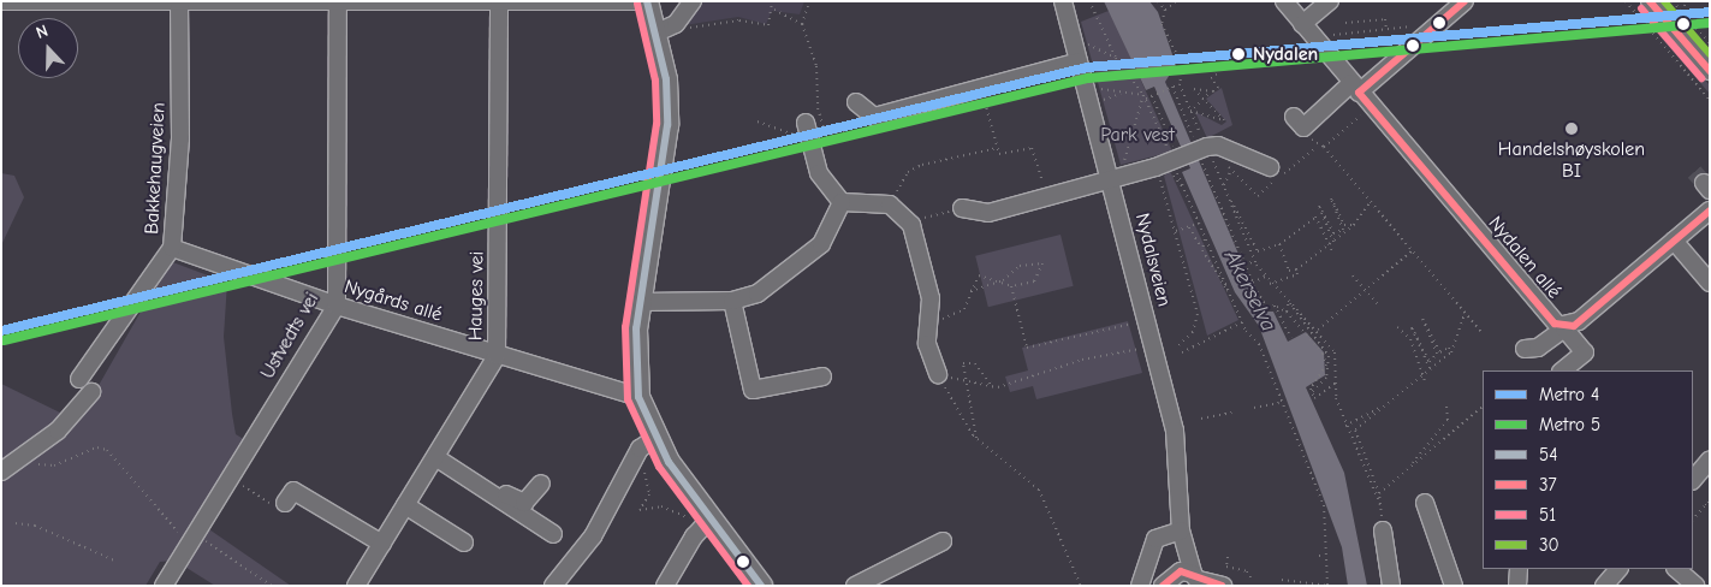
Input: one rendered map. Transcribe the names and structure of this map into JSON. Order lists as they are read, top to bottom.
{
  "streets": {
    "street": [
      "Bakkehaugveien",
      "Nydalen allé",
      "Nydalsveien",
      "Hauges vei",
      "Nygårds allé",
      "Ustvedts vei"
    ]
  },
  "crossings": [
    ["Bakkehaugveien", "Nygårds allé"],
    ["Hauges vei", "Nygårds allé"],
    ["Nygårds allé", "Ustvedts vei"]
  ],
  "water": ["Akerselva"],
  "parks": ["Park vest"],
  "places": ["Nydalen", "Handelshøyskolen BI"],
  "lines": [
    "transit line 54",
    "transit line 37",
    "transit line 30",
    "transit line 51",
    "metro line 4",
    "metro line 5"
  ],
  "legend": [
    "Metro 4",
    "Metro 5",
    "54",
    "37",
    "51",
    "30"
  ],
  "north": "top"
}
